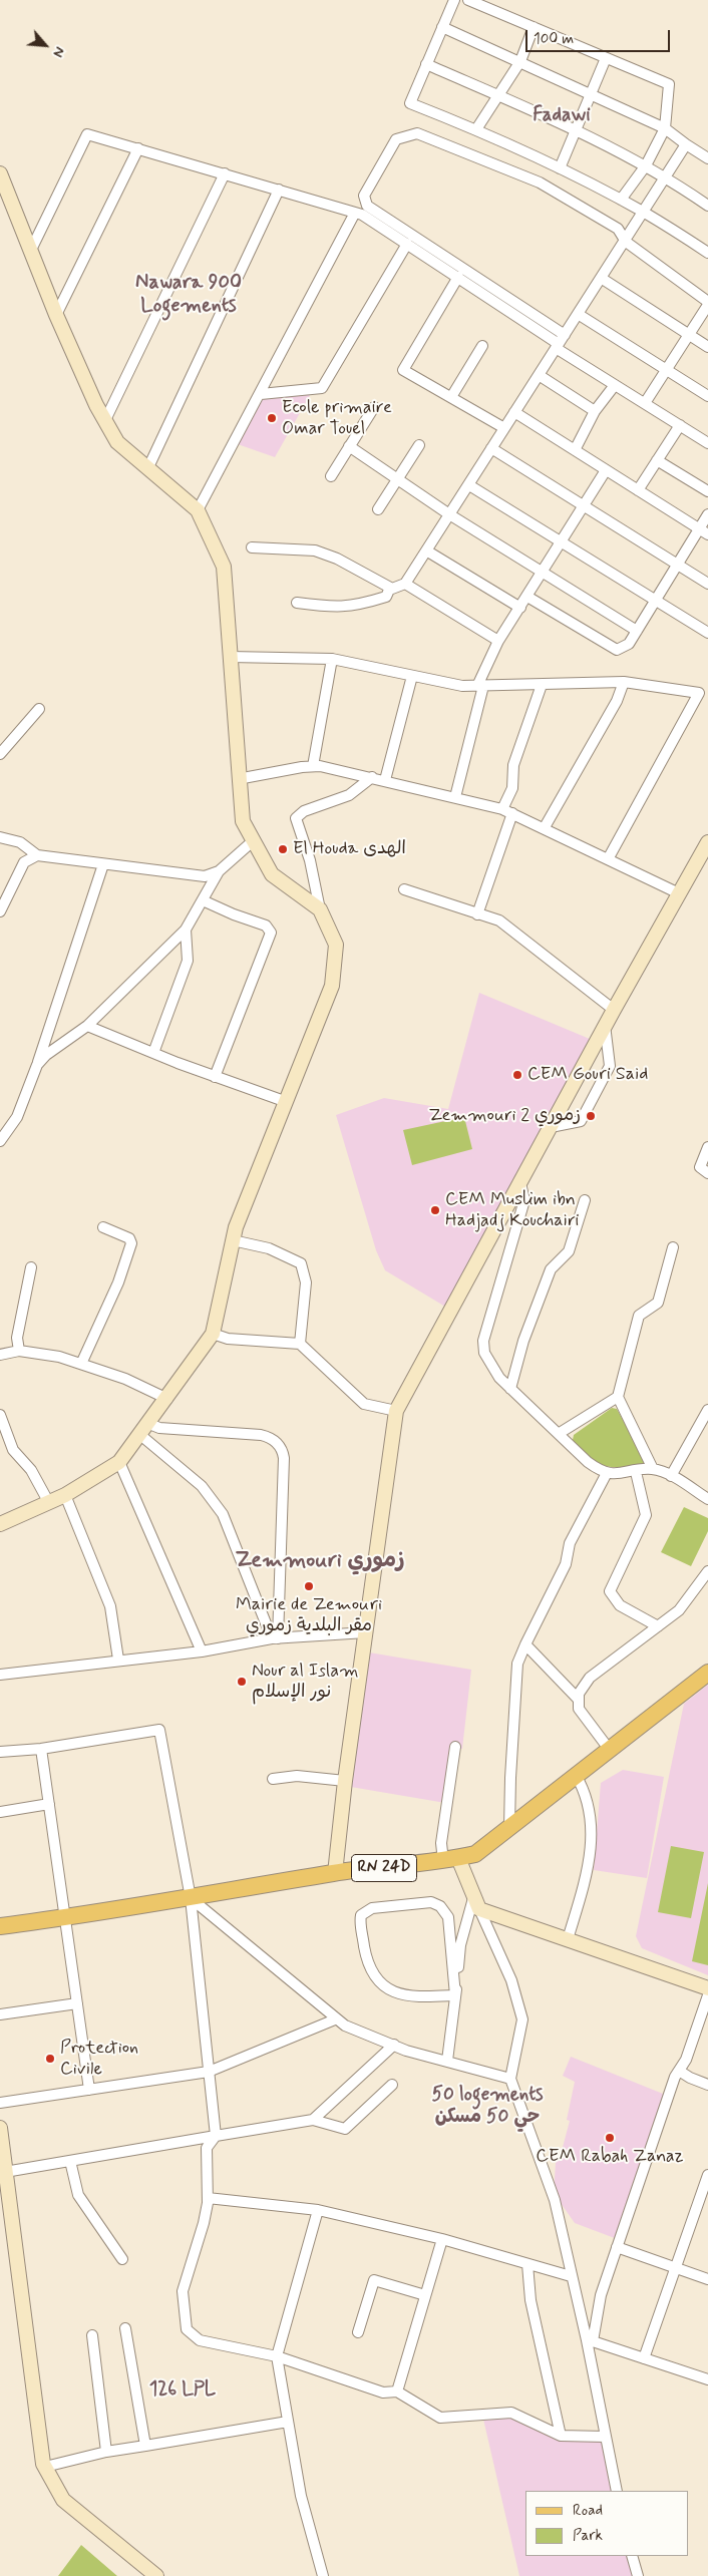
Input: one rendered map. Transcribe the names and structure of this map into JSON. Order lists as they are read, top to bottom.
{
  "streets": {
    "main road": ["RN 24D"]
  },
  "districts": [
    "Fadawi",
    "Nawara 900 Logements",
    "Zemmouri زموري",
    "50 logements حي 50 مسكن",
    "126 LPL"
  ],
  "places": [
    "Ecole primaire Omar Touel",
    "El Houda الهدى",
    "CEM Gouri Said",
    "Zemmouri 2 زموري",
    "CEM Muslim ibn Hadjadj Kouchairi",
    "Mairie de Zemouri مقر البلدية زموري",
    "Nour al Islam نور الإسلام",
    "Protection Civile",
    "CEM Rabah Zanaz"
  ],
  "legend": ["Road", "Park"],
  "scale_bar": "100 m",
  "north": "bottom right"
}
